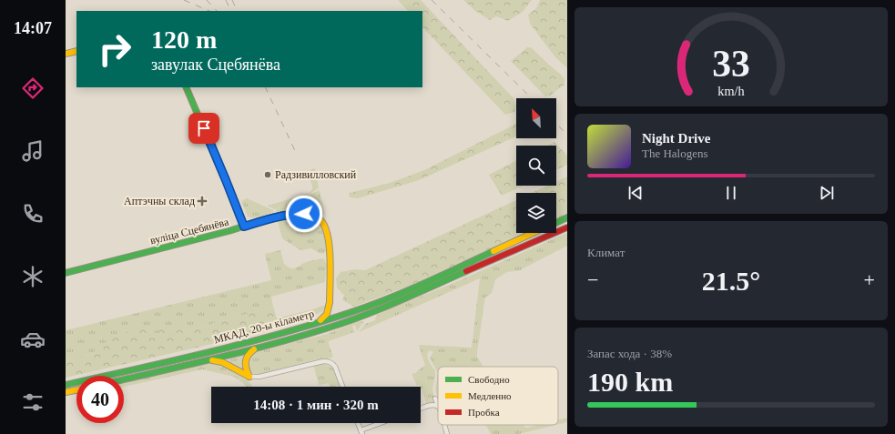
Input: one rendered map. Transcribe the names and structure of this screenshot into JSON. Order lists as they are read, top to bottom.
{
  "streets": {
    "main road": ["вуліца Сцебянёва", "МКАД, 20-ы кіламетр"]
  },
  "places": {
    "other": ["Радзивилловский"],
    "health": ["Аптэчны склад"]
  },
  "legend": ["Свободно", "Медленно", "Пробка"],
  "north": "top left",
  "page": {
    "tabs": "14:07",
    "turn": ["120 m", "завулак Сцебянёва"],
    "song": ["Night Drive", "The Halogens"],
    "tile": [
      "Климат",
      ["Запас хода · 38%", "190 km"]
    ],
    "heat": ["−", "21.5°", "+"],
    "limit": "40",
    "trip": "14:08 · 1 мин · 320 m",
    "gauge": ["33", "km/h"]
  }
}
